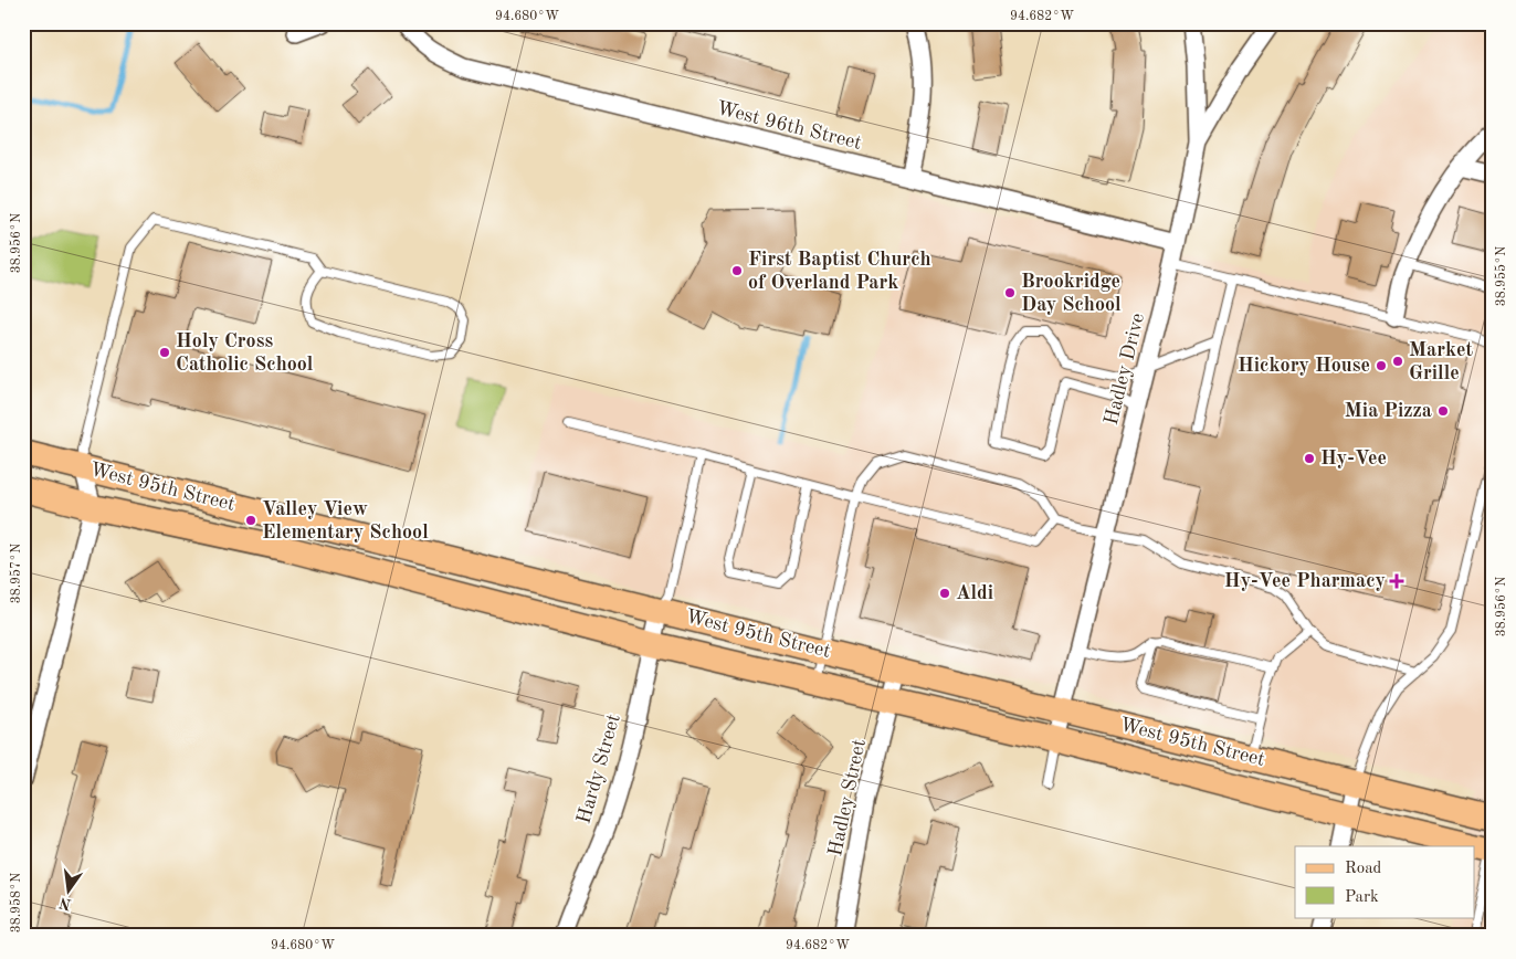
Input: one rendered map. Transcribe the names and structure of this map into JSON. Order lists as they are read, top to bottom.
{
  "streets": {
    "main road": ["West 95th Street"],
    "street": [
      "West 96th Street",
      "Hadley Drive",
      "Hardy Street",
      "Hadley Street"
    ]
  },
  "crossings": [
    ["West 96th Street", "Hadley Drive"],
    ["Hadley Drive", "West 95th Street"],
    ["West 95th Street", "Hardy Street"],
    ["West 95th Street", "Hadley Street"]
  ],
  "places": {
    "other": [
      "First Baptist Church of Overland Park",
      "Brookridge Day School",
      "Holy Cross Catholic School",
      "Market Grille",
      "Hickory House",
      "Mia Pizza",
      "Hy-Vee",
      "Valley View Elementary School",
      "Aldi"
    ],
    "health": ["Hy-Vee Pharmacy"]
  },
  "legend": ["Road", "Park"],
  "north": "bottom",
  "coordinates": [
    "94.680°W",
    "94.682°W",
    "38.956°N",
    "38.955°N",
    "38.957°N",
    "38.958°N"
  ]
}
